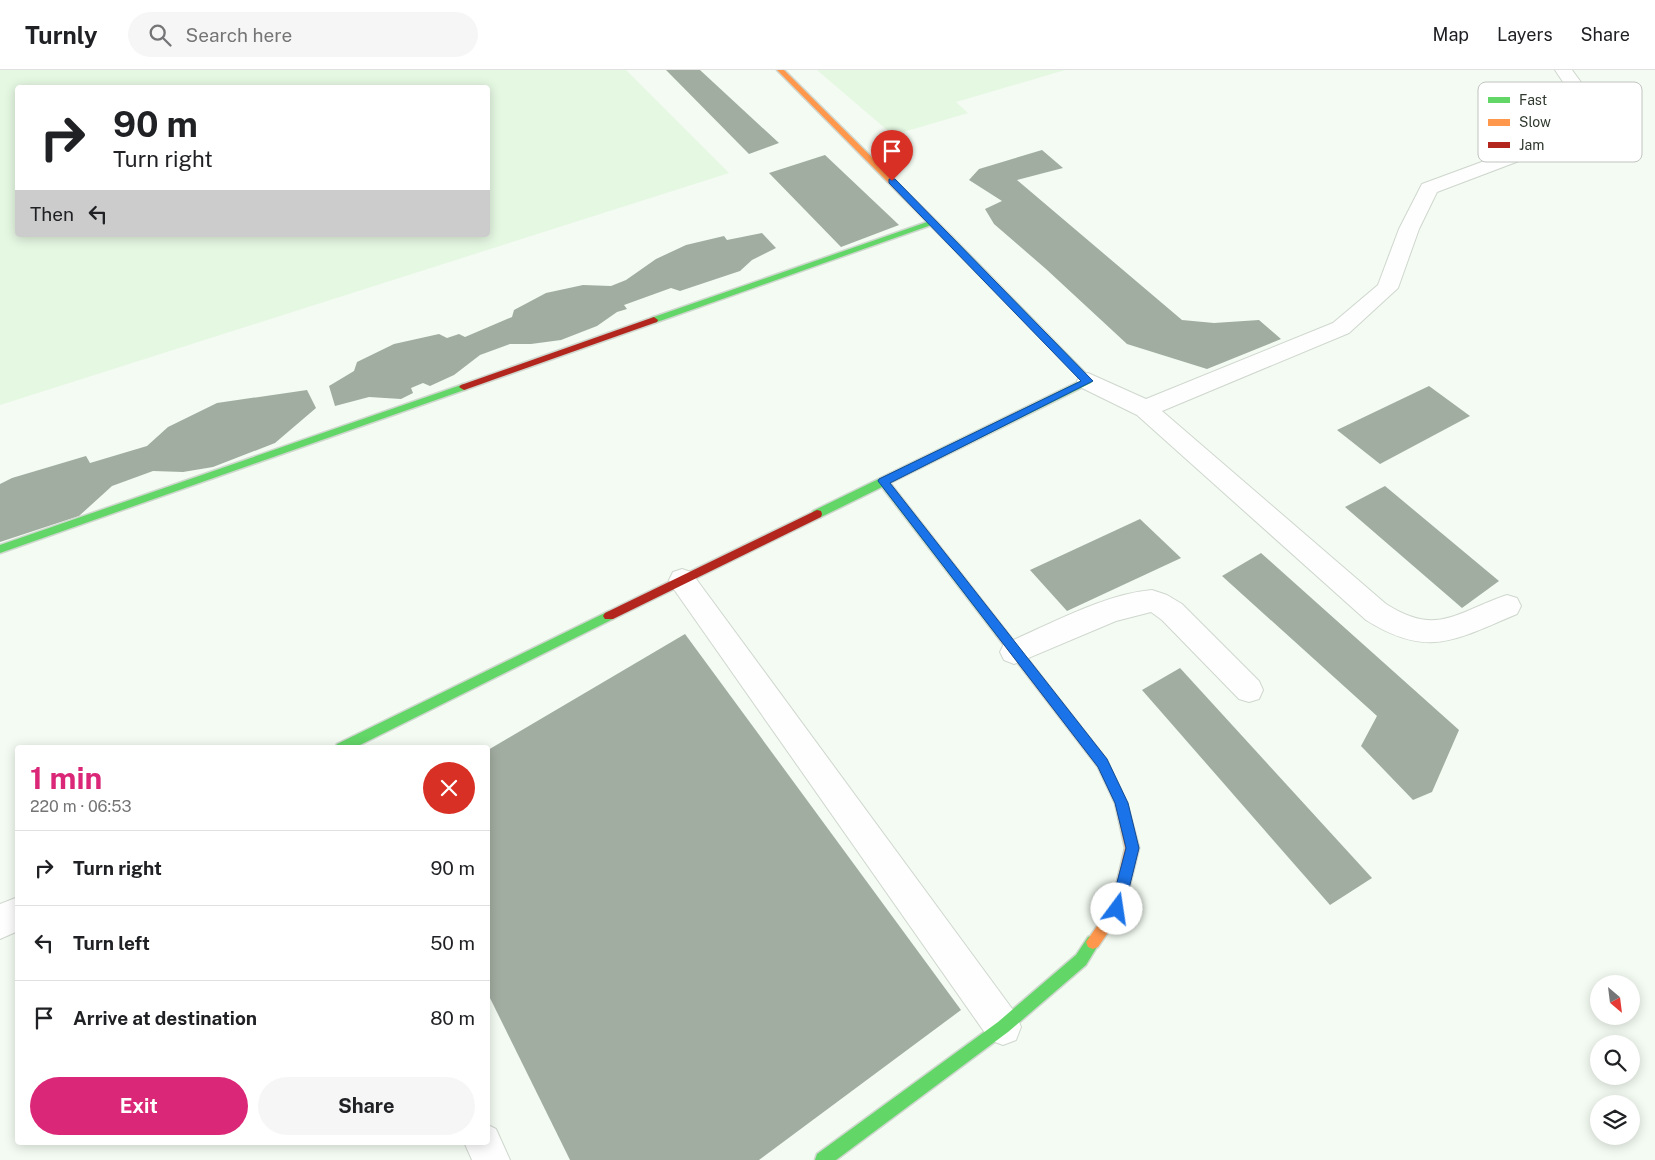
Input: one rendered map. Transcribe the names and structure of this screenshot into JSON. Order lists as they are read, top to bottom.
{
  "legend": ["Fast", "Slow", "Jam"],
  "north": "bottom right",
  "page": {
    "header": "Turnly",
    "search": "Search here",
    "nav": ["Map", "Layers", "Share"],
    "turn": ["90 m", "Turn right"],
    "then": "Then",
    "heading": ["1 min", "220 m · 06:53"],
    "list": [
      {
        "name": "Turn right",
        "value": "90 m"
      },
      {
        "name": "Turn left",
        "value": "50 m"
      },
      {
        "name": "Arrive at destination",
        "value": "80 m"
      }
    ],
    "buttons": ["Exit", "Share"]
  }
}
